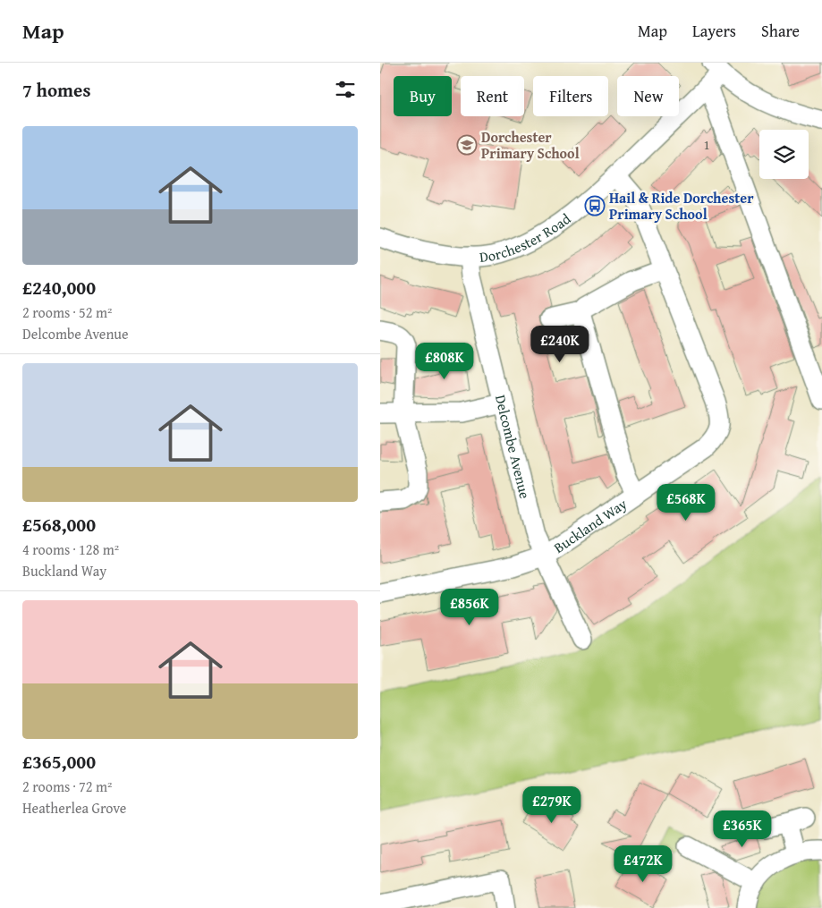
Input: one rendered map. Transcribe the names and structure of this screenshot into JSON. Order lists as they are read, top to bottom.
{
  "streets": {
    "street": ["Dorchester Road", "Delcombe Avenue", "Buckland Way"]
  },
  "crossings": [
    ["Dorchester Road", "Delcombe Avenue"],
    ["Dorchester Road", "Buckland Way"],
    ["Delcombe Avenue", "Buckland Way"]
  ],
  "places": {
    "school or university": ["Dorchester Primary School"],
    "bus stop": ["Hail & Ride Dorchester Primary School"]
  },
  "house_numbers": ["1"],
  "page": {
    "header": "Map",
    "nav": ["Map", "Layers", "Share"],
    "heading": "7 homes",
    "chip": [
      "Buy",
      "Rent",
      "Filters",
      "New"
    ],
    "list": [
      {
        "name": "£240,000",
        "note": "2 rooms · 52 m² · Delcombe Avenue"
      },
      {
        "name": "£568,000",
        "note": "4 rooms · 128 m² · Buckland Way"
      },
      {
        "name": "£365,000",
        "note": "2 rooms · 72 m² · Heatherlea Grove"
      }
    ],
    "price": [
      "£240K",
      "£808K",
      "£568K",
      "£856K",
      "£279K",
      "£365K",
      "£472K"
    ]
  }
}
